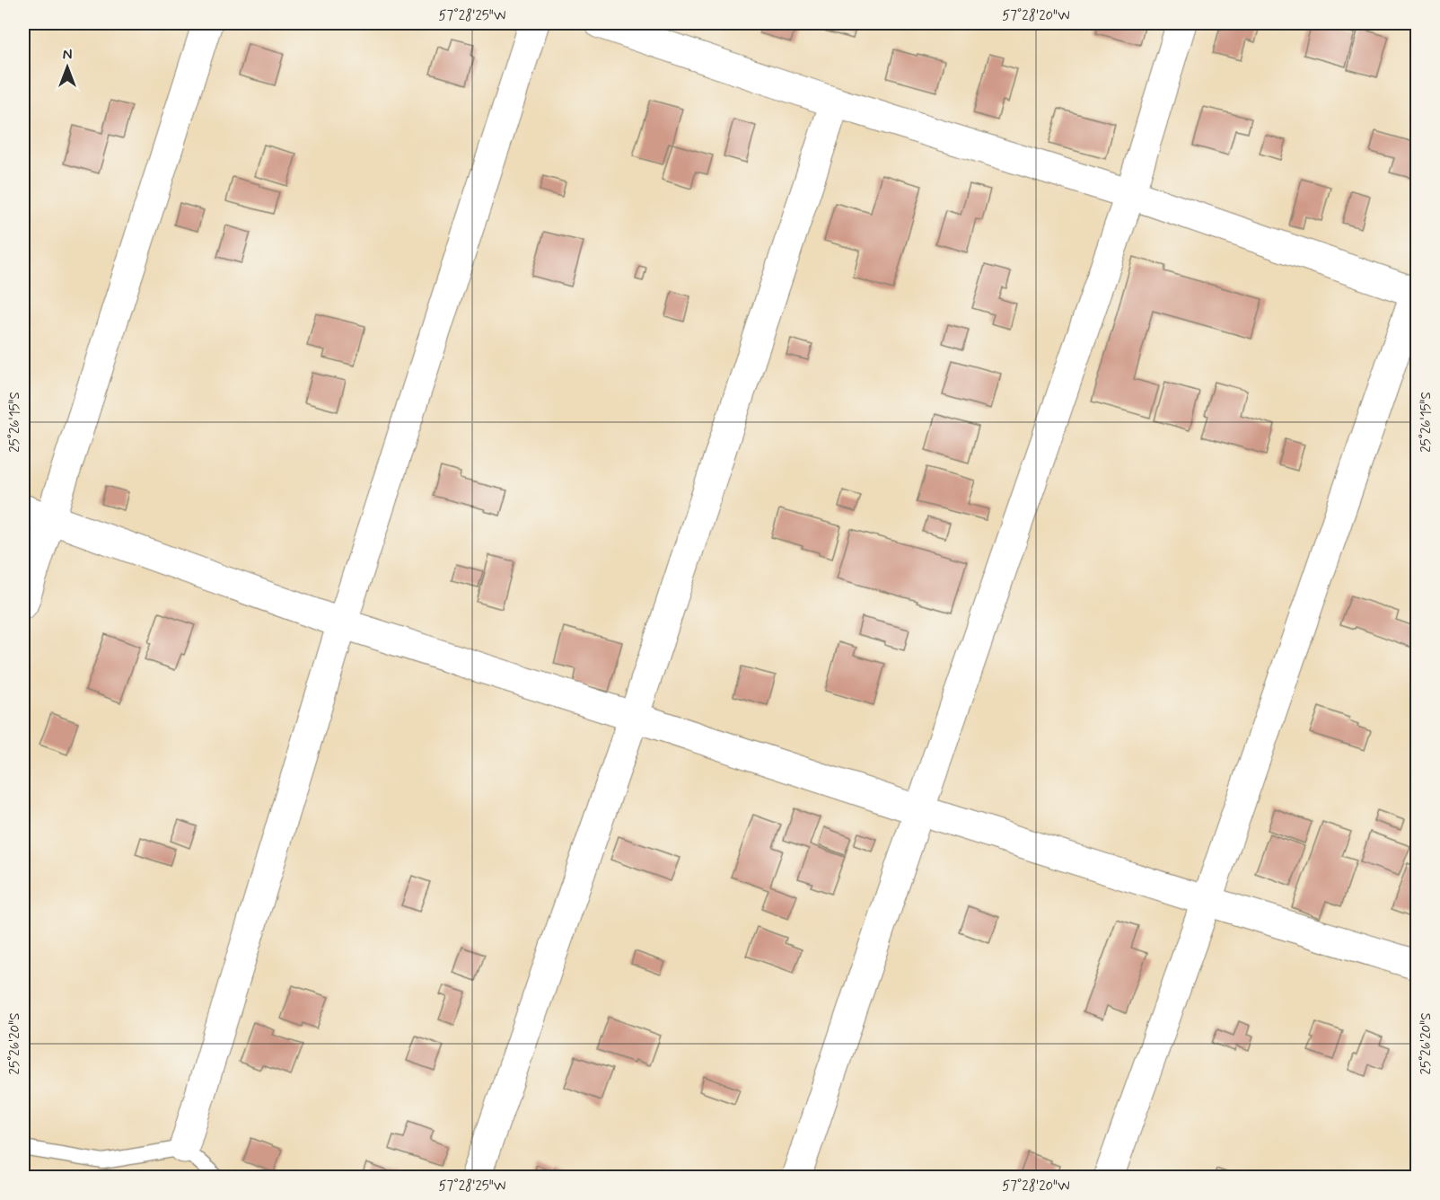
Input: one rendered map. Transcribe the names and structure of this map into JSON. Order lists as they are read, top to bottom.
{
  "north": "top",
  "coordinates": [
    "57°28'25\"W",
    "57°28'20\"W",
    "25°26'15\"S",
    "25°26'20\"S"
  ]
}
